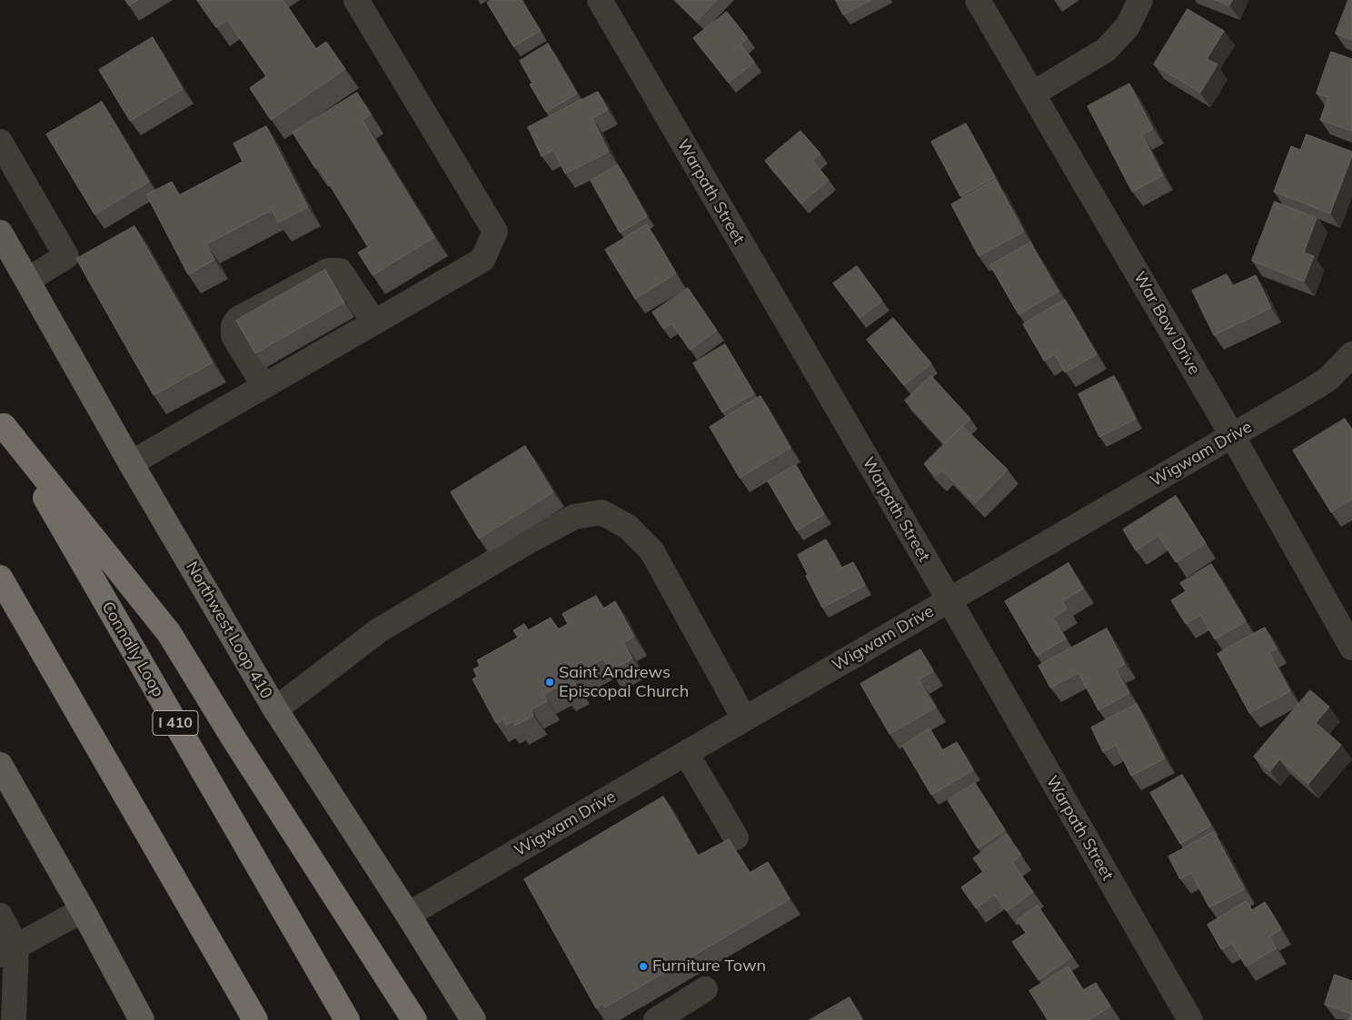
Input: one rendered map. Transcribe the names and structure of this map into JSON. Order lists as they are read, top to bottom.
{
  "streets": {
    "highway": ["Connally Loop", "I 410"],
    "main road": ["Northwest Loop 410"],
    "street": ["Warpath Street", "War Bow Drive", "Wigwam Drive"]
  },
  "crossings": [
    ["Warpath Street", "Wigwam Drive"],
    ["War Bow Drive", "Wigwam Drive"],
    ["Wigwam Drive", "Northwest Loop 410"]
  ],
  "places": ["Saint Andrews Episcopal Church", "Furniture Town"]
}
